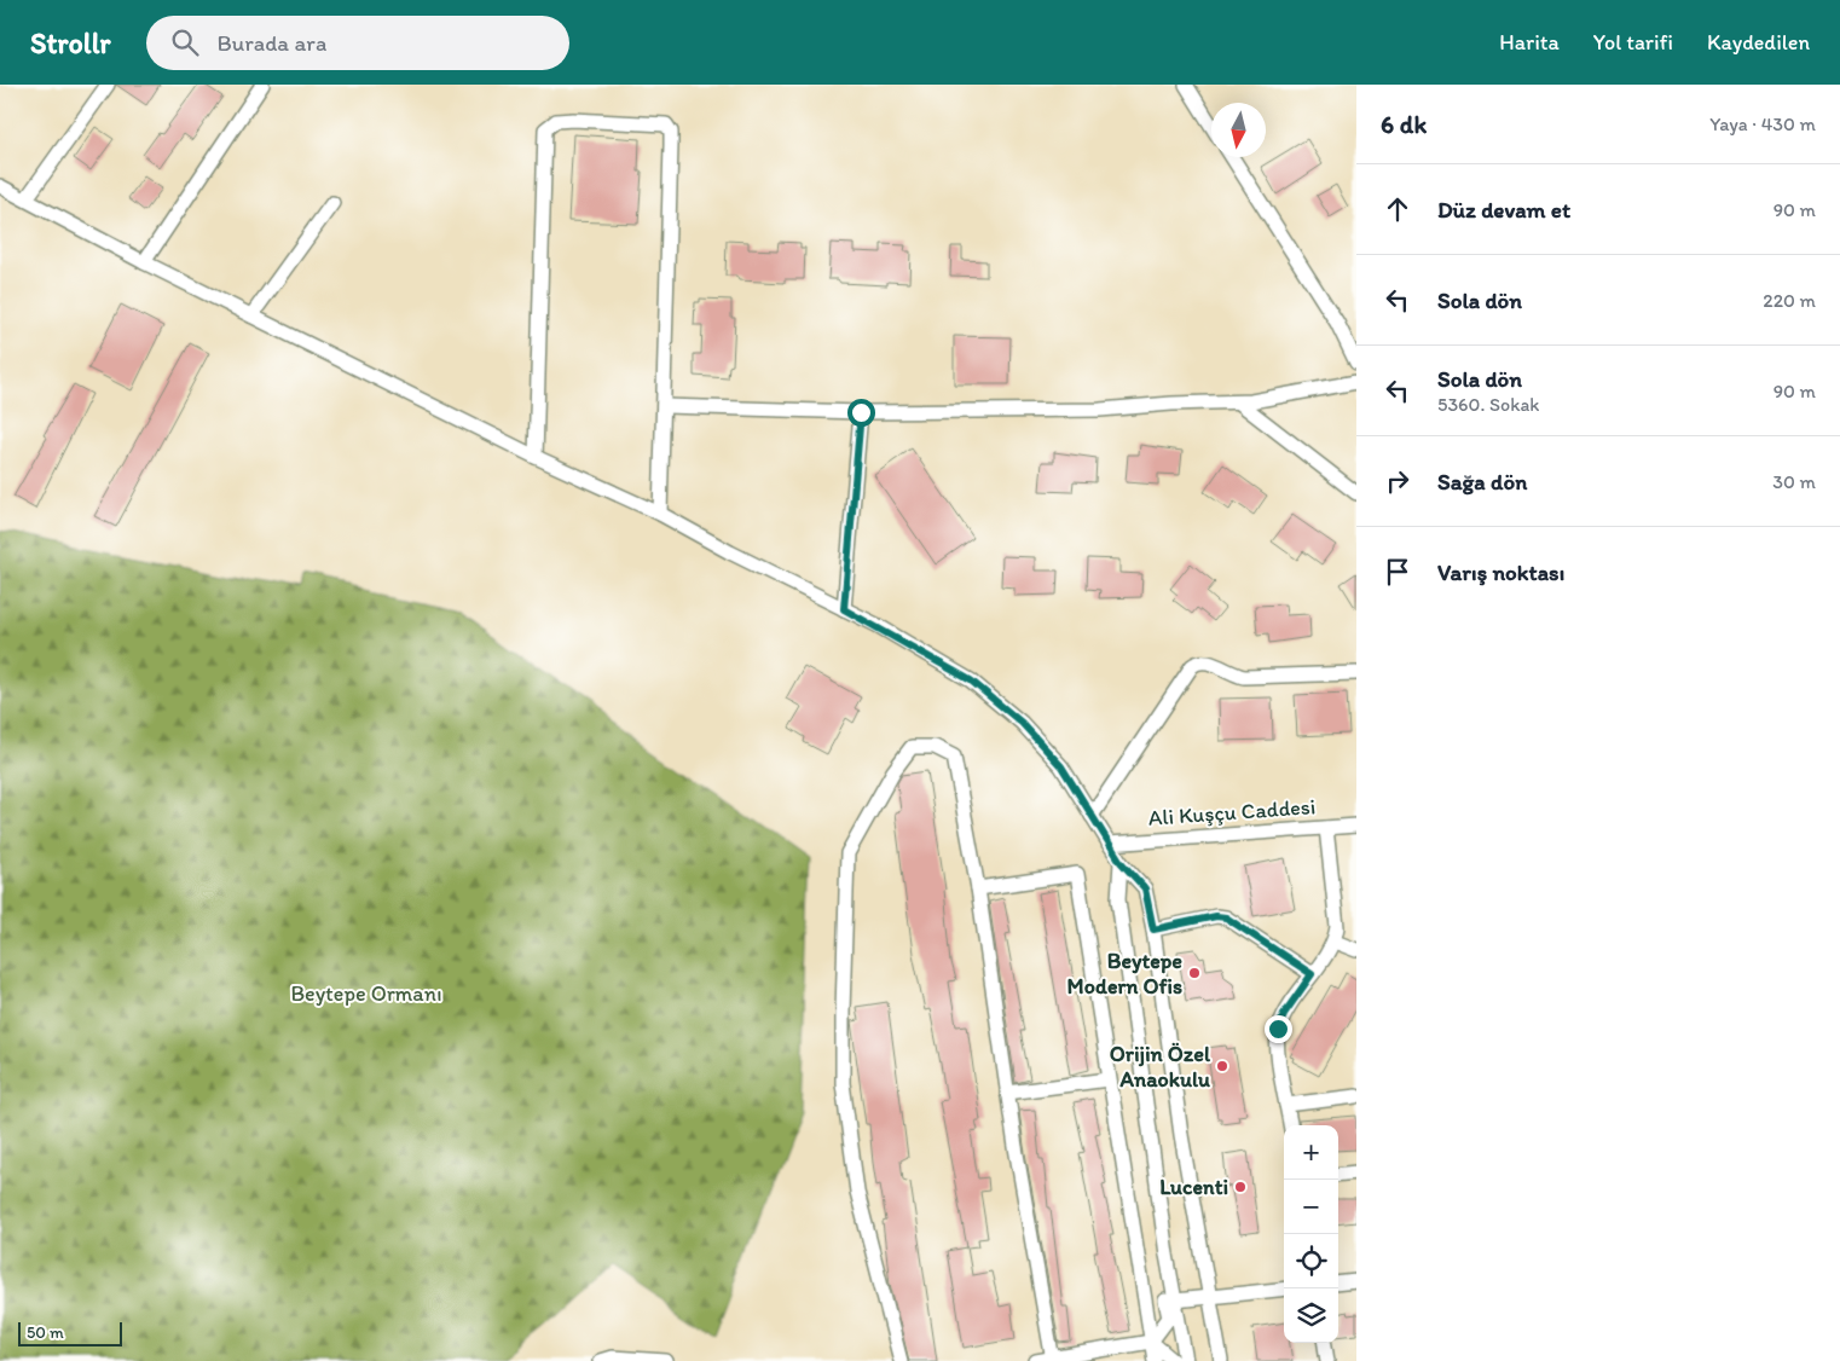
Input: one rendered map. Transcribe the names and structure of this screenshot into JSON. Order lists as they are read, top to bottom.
{
  "streets": {
    "street": ["Ali Kuşçu Caddesi"]
  },
  "parks": ["Beytepe Ormanı"],
  "places": ["Beytepe Modern Ofis", "Orijin Özel Anaokulu", "Lucenti"],
  "scale_bar": "50 m",
  "north": "bottom",
  "page": {
    "header": "Strollr",
    "search": "Burada ara",
    "nav": ["Harita", "Yol tarifi", "Kaydedilen"],
    "heading": ["6 dk", "Yaya · 430 m"],
    "list": [
      ["Düz devam et", "90 m"],
      ["Sola dön", "220 m"],
      ["Sola dön", "5360. Sokak", "90 m"],
      ["Sağa dön", "30 m"],
      "Varış noktası"
    ],
    "map_buttons": ["+", "−"],
    "scale": "50 m"
  }
}
